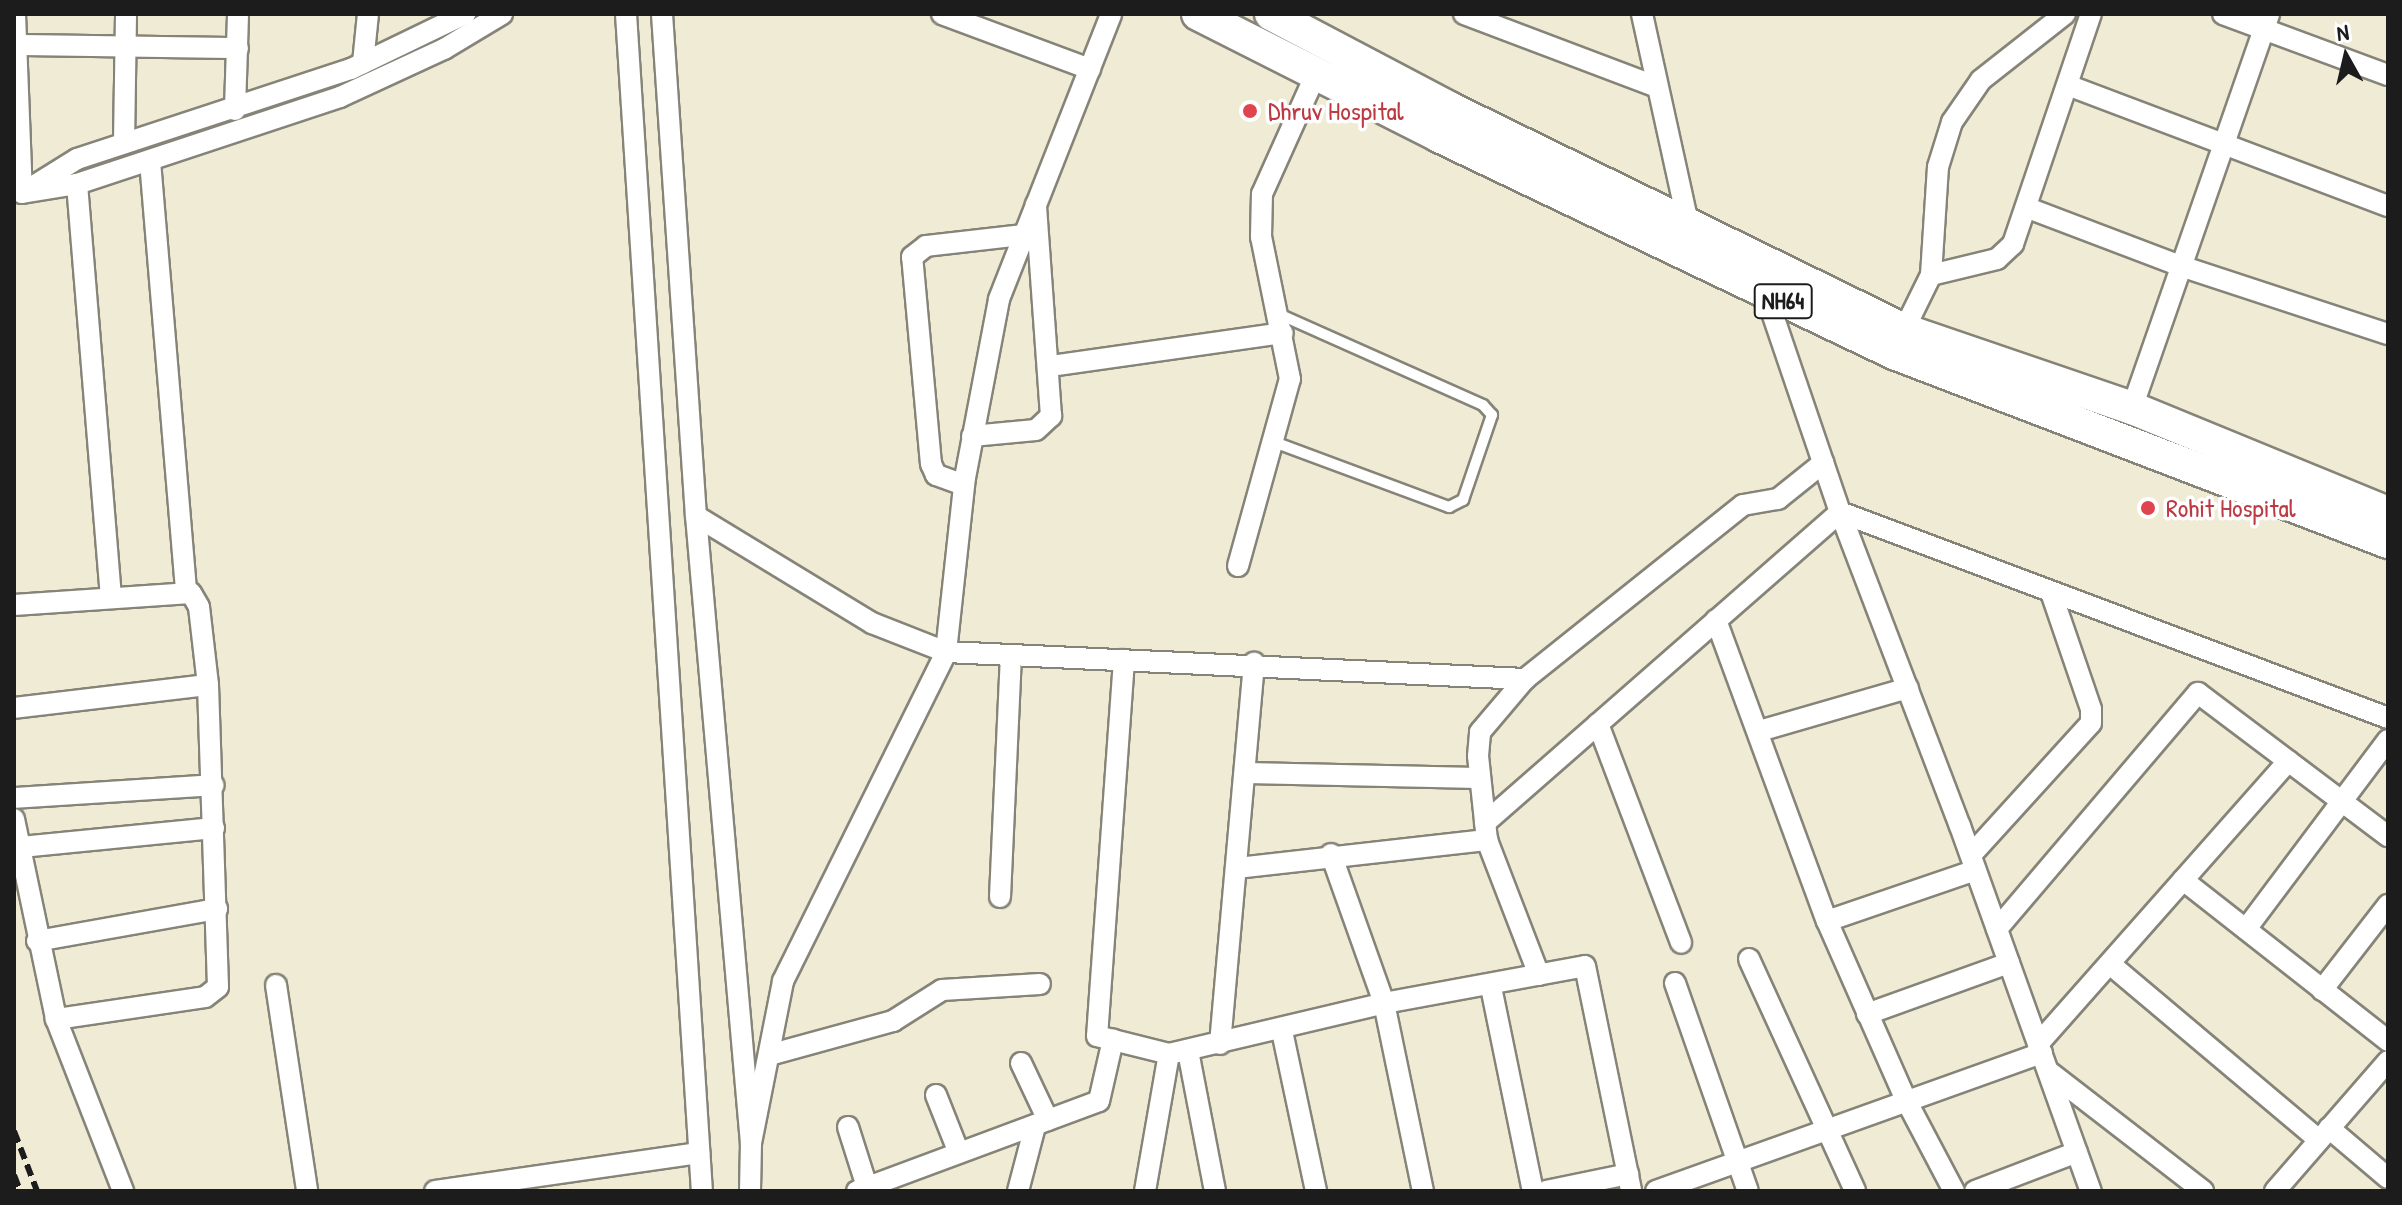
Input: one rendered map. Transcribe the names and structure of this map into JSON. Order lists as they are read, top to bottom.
{
  "streets": {
    "main road": ["NH64"]
  },
  "places": ["Dhruv Hospital", "Rohit Hospital"],
  "north": "top"
}
